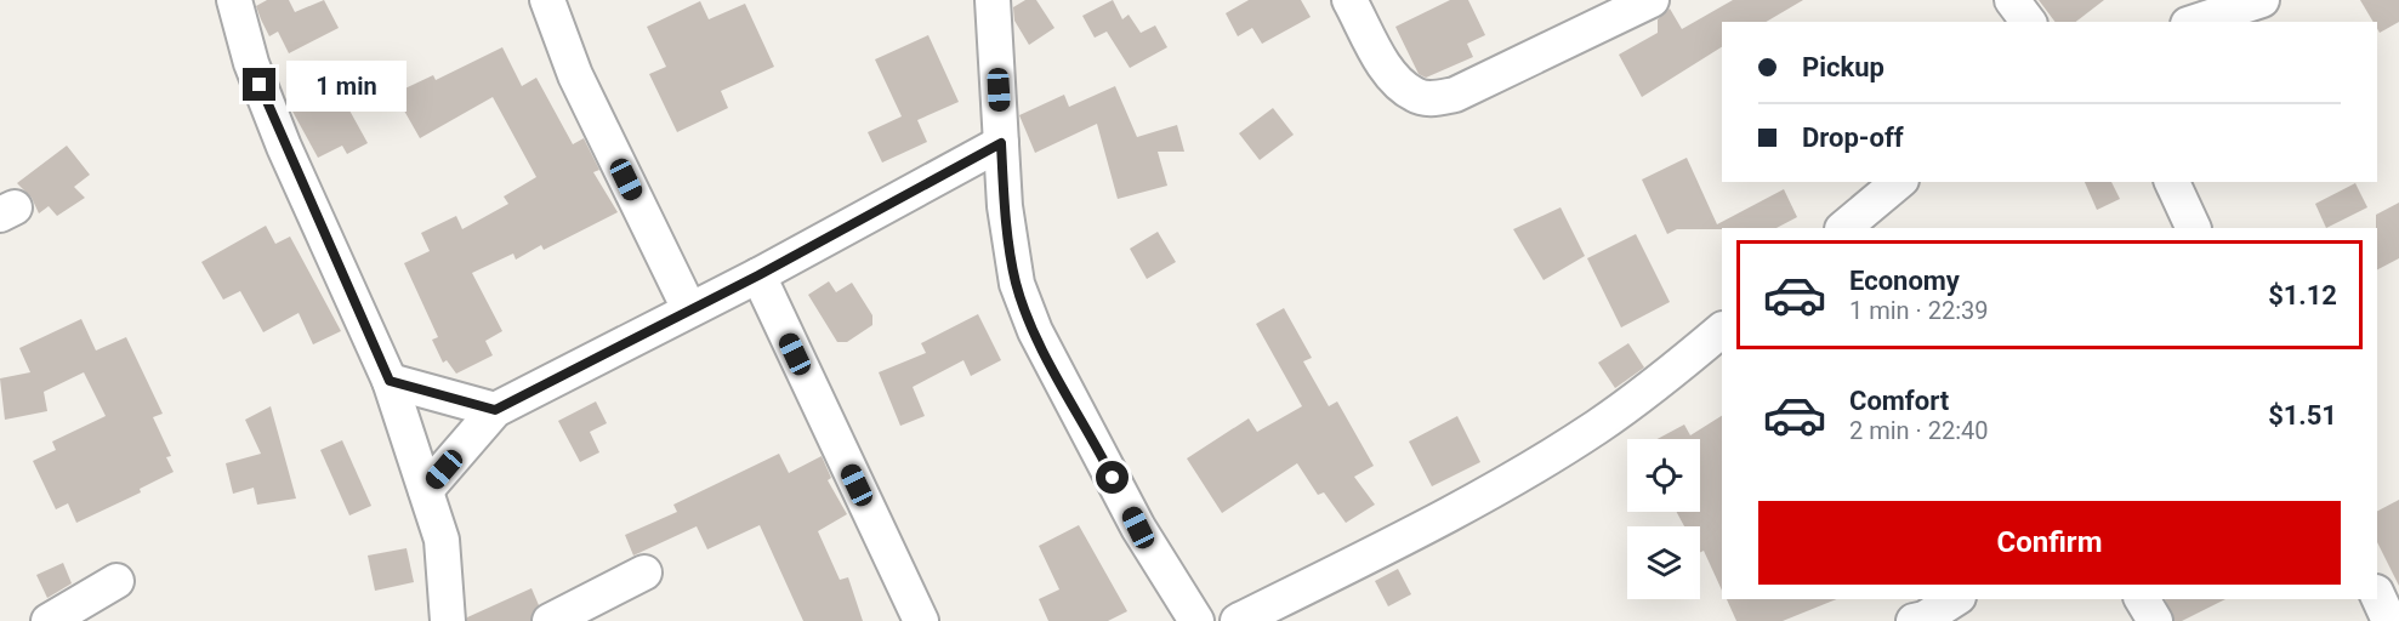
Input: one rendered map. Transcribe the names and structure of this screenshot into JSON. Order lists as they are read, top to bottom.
{
  "page": {
    "banner": ["Pickup", "Drop-off"],
    "bubble": "1 min",
    "list": [
      {
        "name": "Economy",
        "note": "1 min · 22:39",
        "value": "$1.12"
      },
      {
        "name": "Comfort",
        "note": "2 min · 22:40",
        "value": "$1.51"
      }
    ],
    "buttons": "Confirm"
  }
}
